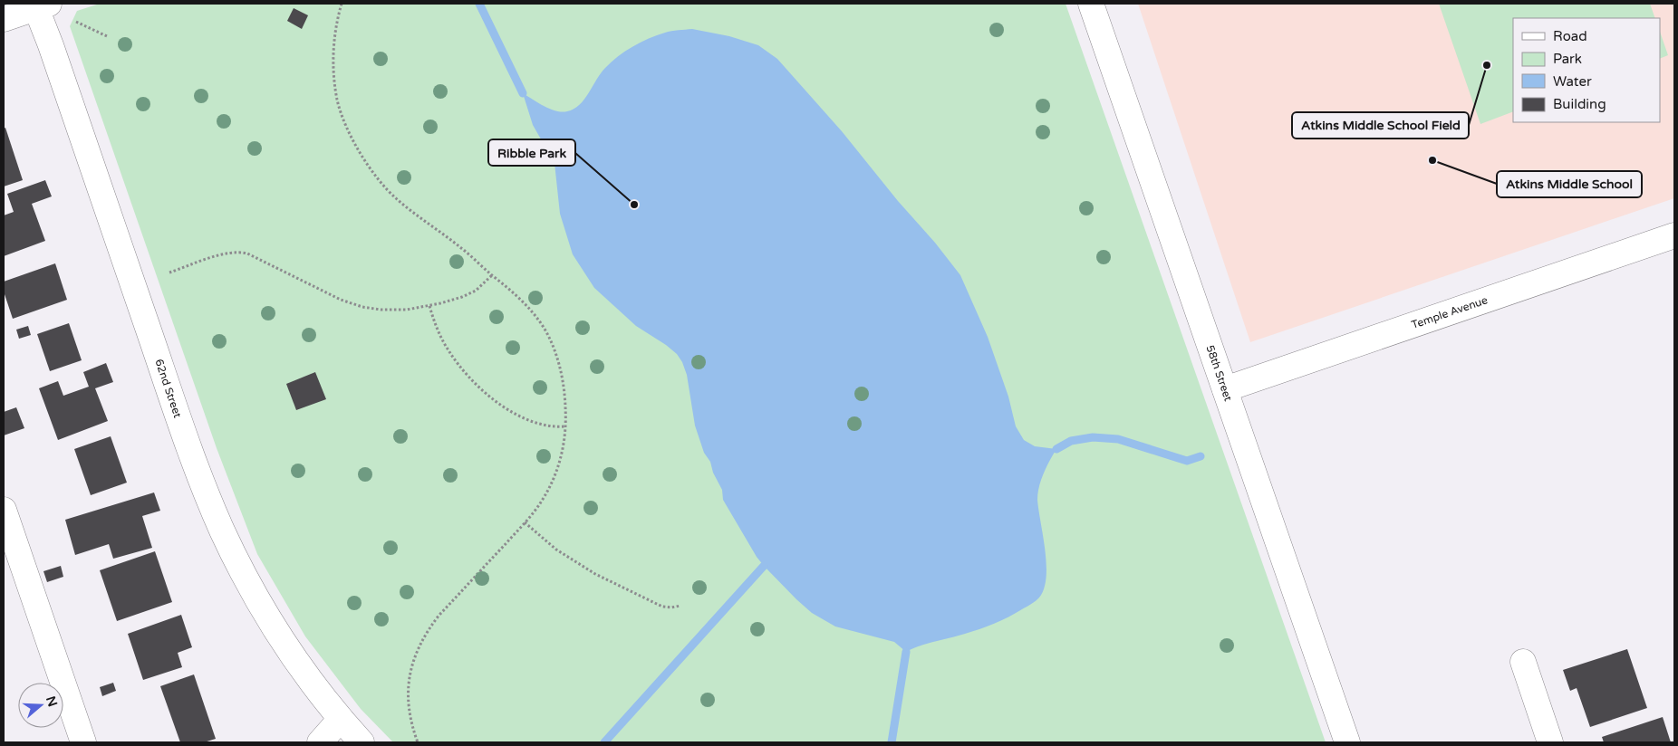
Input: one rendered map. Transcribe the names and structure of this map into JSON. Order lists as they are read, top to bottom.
{
  "streets": {
    "street": ["Temple Avenue", "58th Street", "62nd Street"]
  },
  "crossings": [
    ["Temple Avenue", "58th Street"]
  ],
  "places": ["Atkins Middle School Field", "Atkins Middle School", "Ribble Park"],
  "legend": [
    "Road",
    "Park",
    "Water",
    "Building"
  ],
  "north": "right"
}
